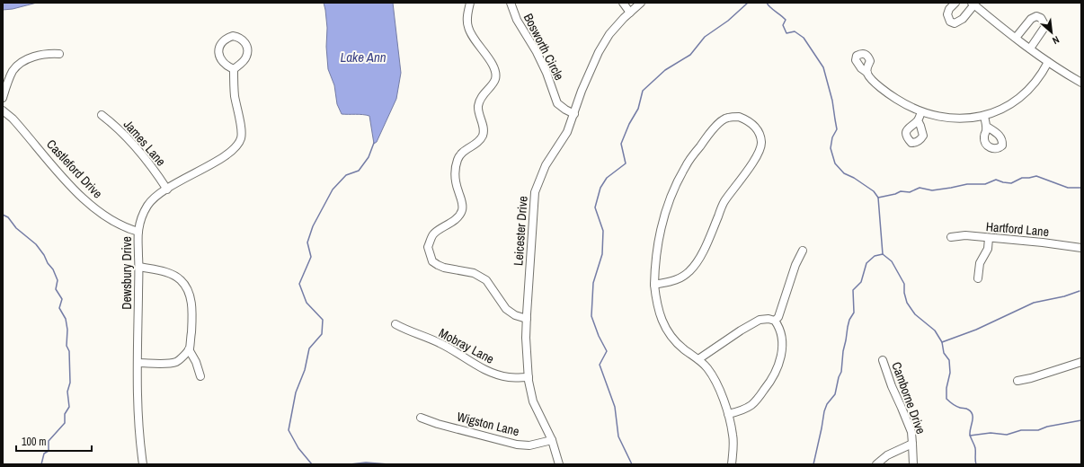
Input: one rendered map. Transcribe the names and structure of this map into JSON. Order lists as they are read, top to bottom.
{
  "streets": {
    "street": [
      "Bosworth Circle",
      "James Lane",
      "Castleford Drive",
      "Hartford Lane",
      "Leicester Drive",
      "Dewsbury Drive",
      "Mobray Lane",
      "Camborne Drive",
      "Wigston Lane"
    ]
  },
  "crossings": [
    ["Bosworth Circle", "Leicester Drive"],
    ["James Lane", "Dewsbury Drive"],
    ["Castleford Drive", "Dewsbury Drive"],
    ["Leicester Drive", "Mobray Lane"],
    ["Leicester Drive", "Wigston Lane"]
  ],
  "water": ["Lake Ann"],
  "scale_bar": "100 m",
  "north": "bottom right"
}
